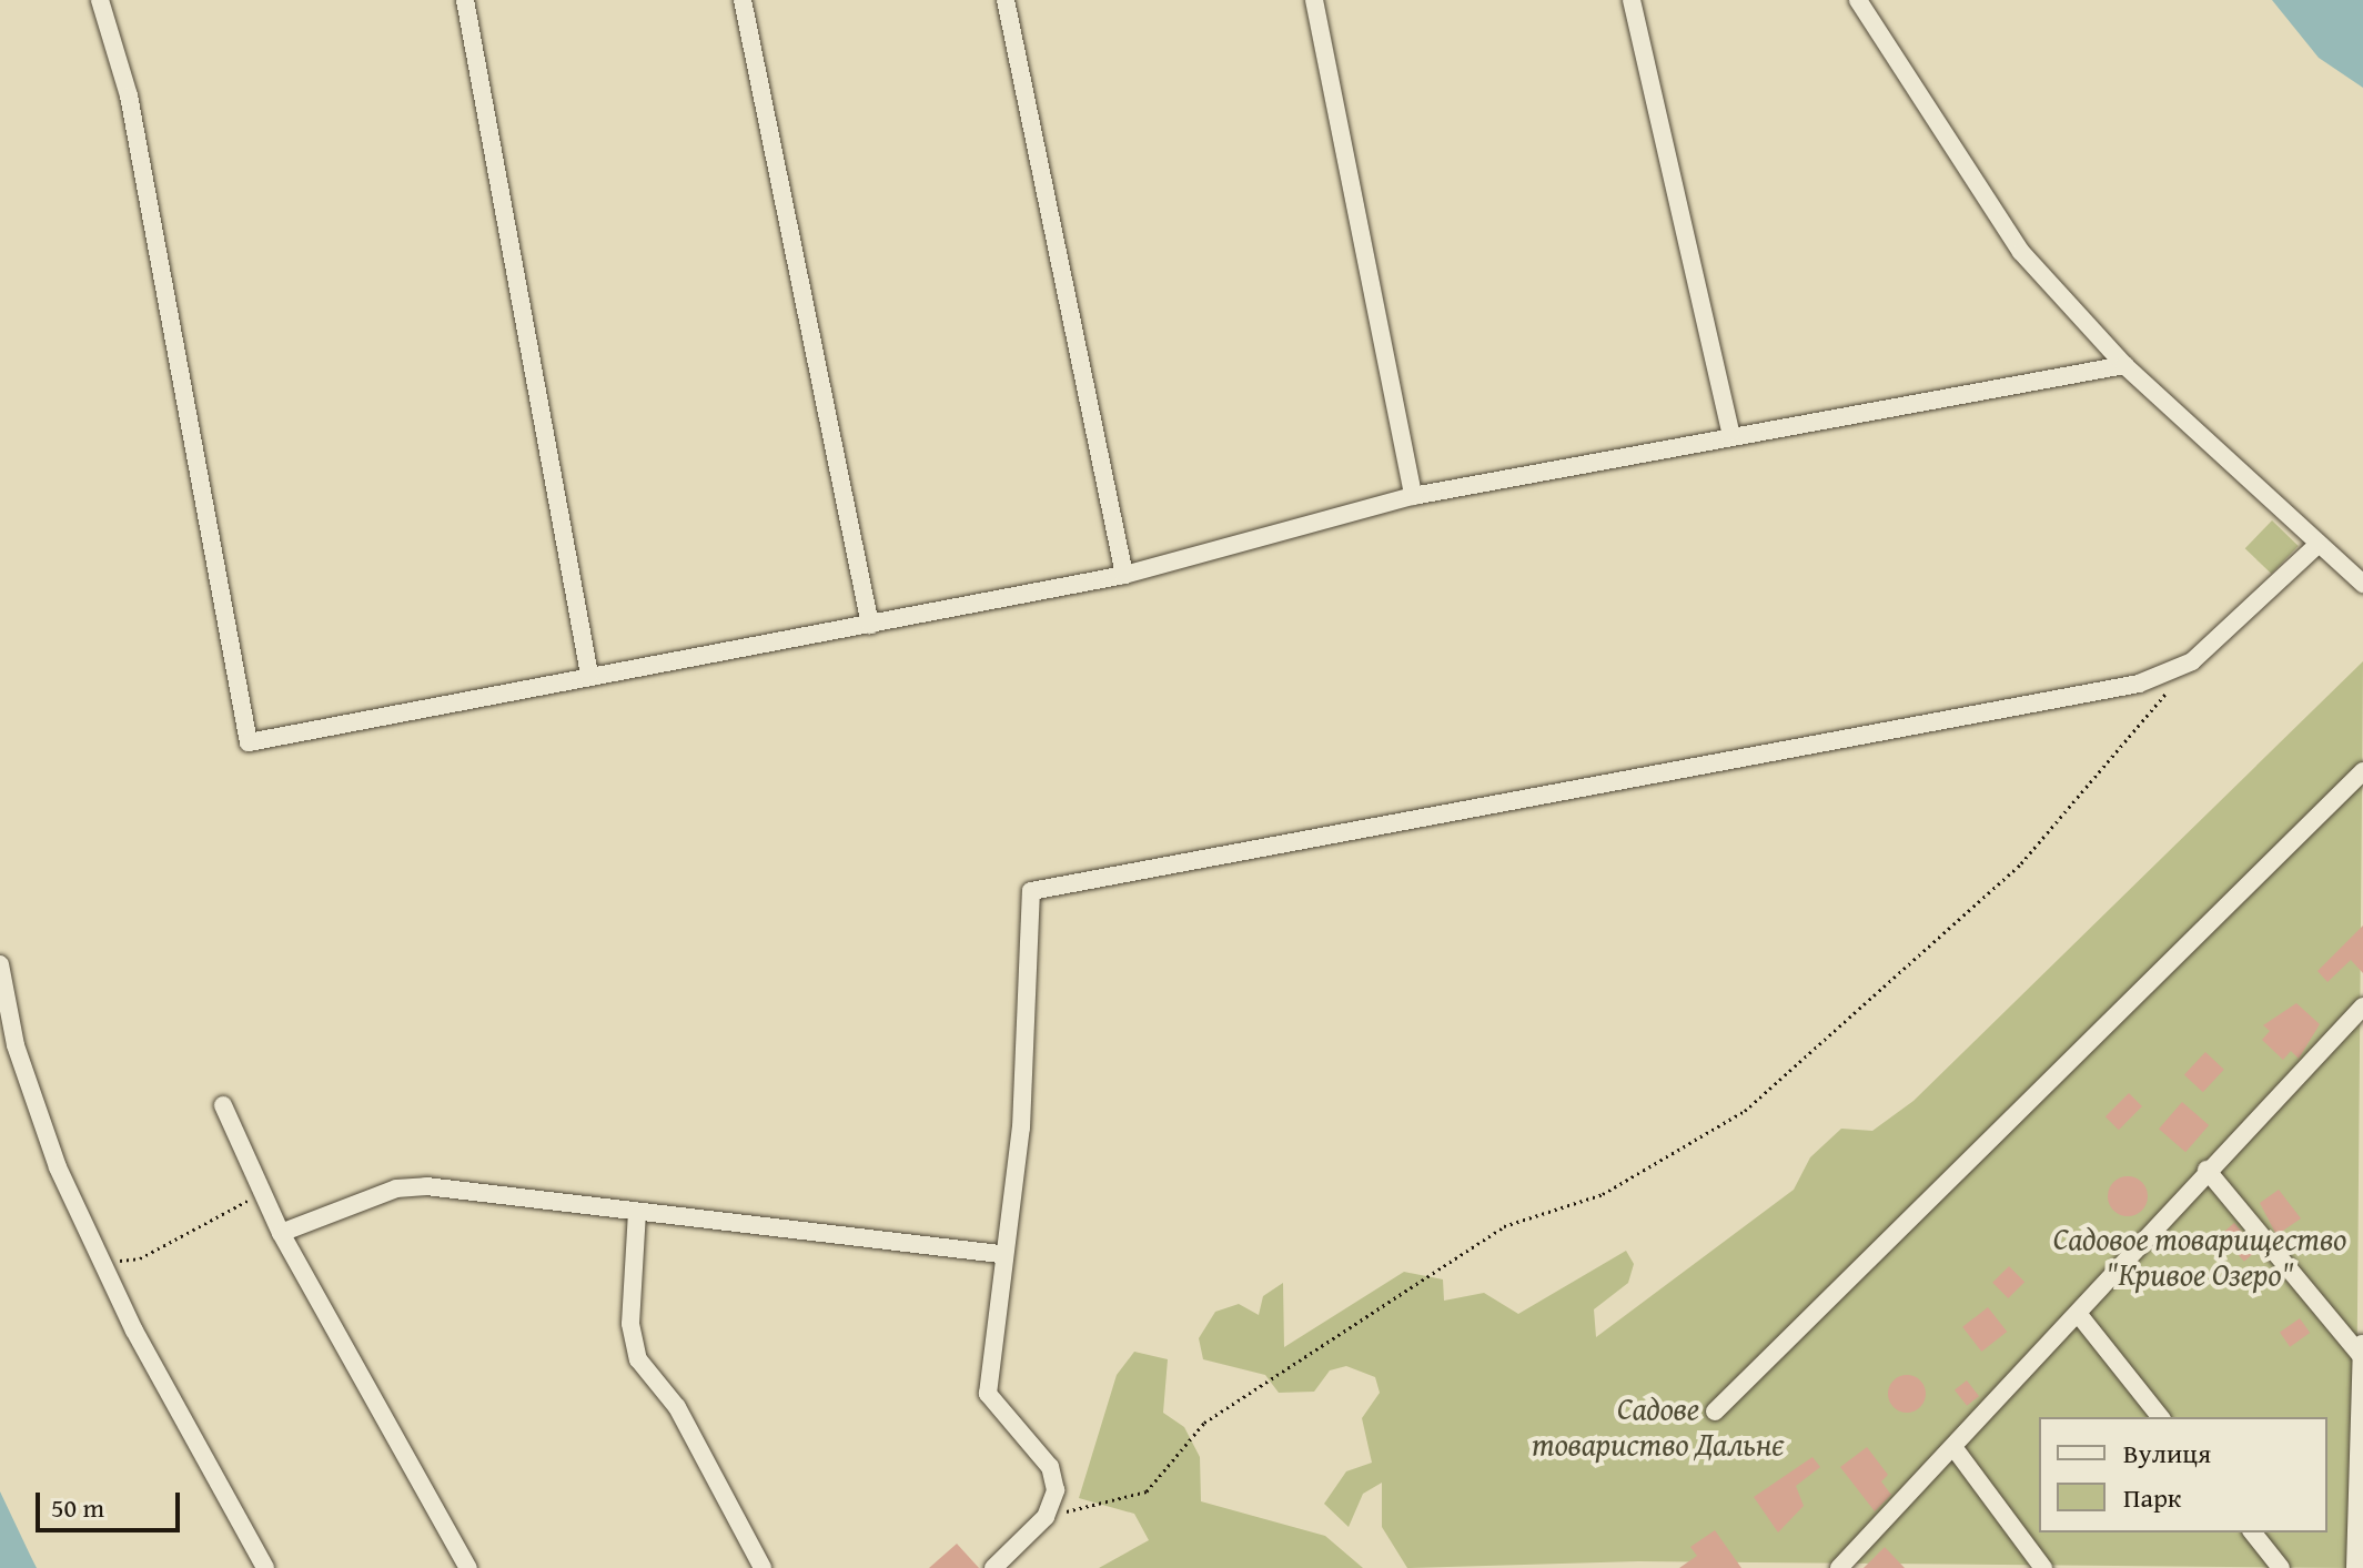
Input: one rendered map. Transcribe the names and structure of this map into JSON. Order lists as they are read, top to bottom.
{
  "parks": ["Садовое товарищество \"Кривое Озеро\"", "Садове товариство Дальнє"],
  "legend": ["Вулиця", "Парк"],
  "scale_bar": "50 m"
}
